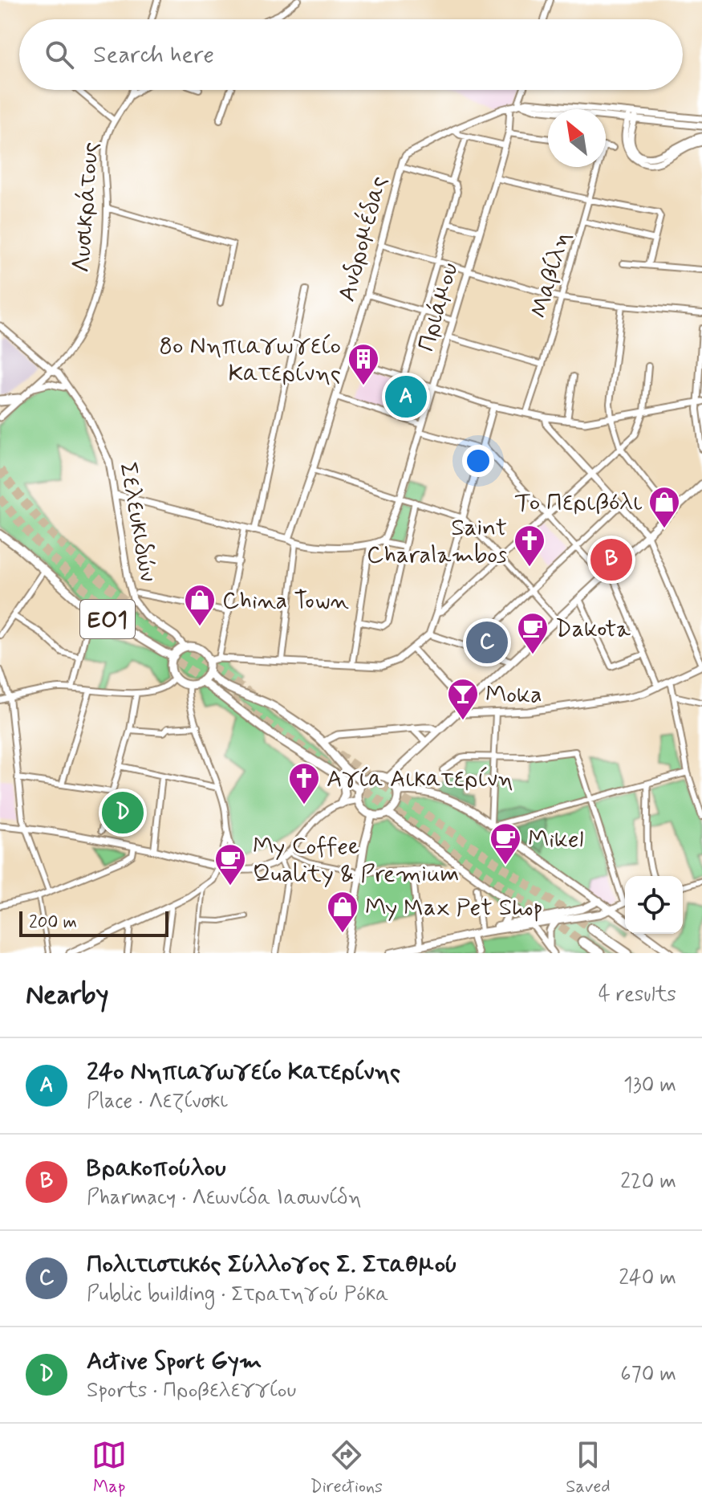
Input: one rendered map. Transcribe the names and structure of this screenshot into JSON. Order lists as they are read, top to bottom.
{
  "streets": {
    "main road": ["ΕΟ1"],
    "street": [
      "Λυσικράτους",
      "Ανδρομέδας",
      "Μαβίλη",
      "Πριάμου",
      "Σελευκιδών"
    ]
  },
  "crossings": [
    ["Λυσικράτους", "Σελευκιδών"],
    ["Ανδρομέδας", "Πριάμου"],
    ["Σελευκιδών", "ΕΟ1"]
  ],
  "places": {
    "building": ["8ο Νηπιαγωγείο Κατερίνης"],
    "shop": ["Το Περιβόλι", "China Town", "My Max Pet Shop"],
    "church": ["Saint Charalambos", "Αγία Αικατερίνη"],
    "cafe": ["Dakota", "Mikel", "My Coffee Quality & Premium"],
    "bar": ["Moka"]
  },
  "scale_bar": "200 m",
  "north": "top left",
  "page": {
    "search": "Search here",
    "pins": [
      "A",
      "B",
      "C",
      "D"
    ],
    "scale": "200 m",
    "heading": ["Nearby", "4 results"],
    "list": [
      {
        "mark": "A",
        "name": "24ο Νηπιαγωγείο Κατερίνης",
        "note": "Place · Λεζίνσκι",
        "value": "130 m"
      },
      {
        "mark": "B",
        "name": "Βρακοπούλου",
        "note": "Pharmacy · Λεωνίδα Ιασωνίδη",
        "value": "220 m"
      },
      {
        "mark": "C",
        "name": "Πολιτιστικός Σύλλογος Σ. Σταθμού",
        "note": "Public building · Στρατηγού Ρόκα",
        "value": "240 m"
      },
      {
        "mark": "D",
        "name": "Active Sport Gym",
        "note": "Sports · Προβελεγγίου",
        "value": "670 m"
      }
    ],
    "nav": ["Map", "Directions", "Saved"]
  }
}
